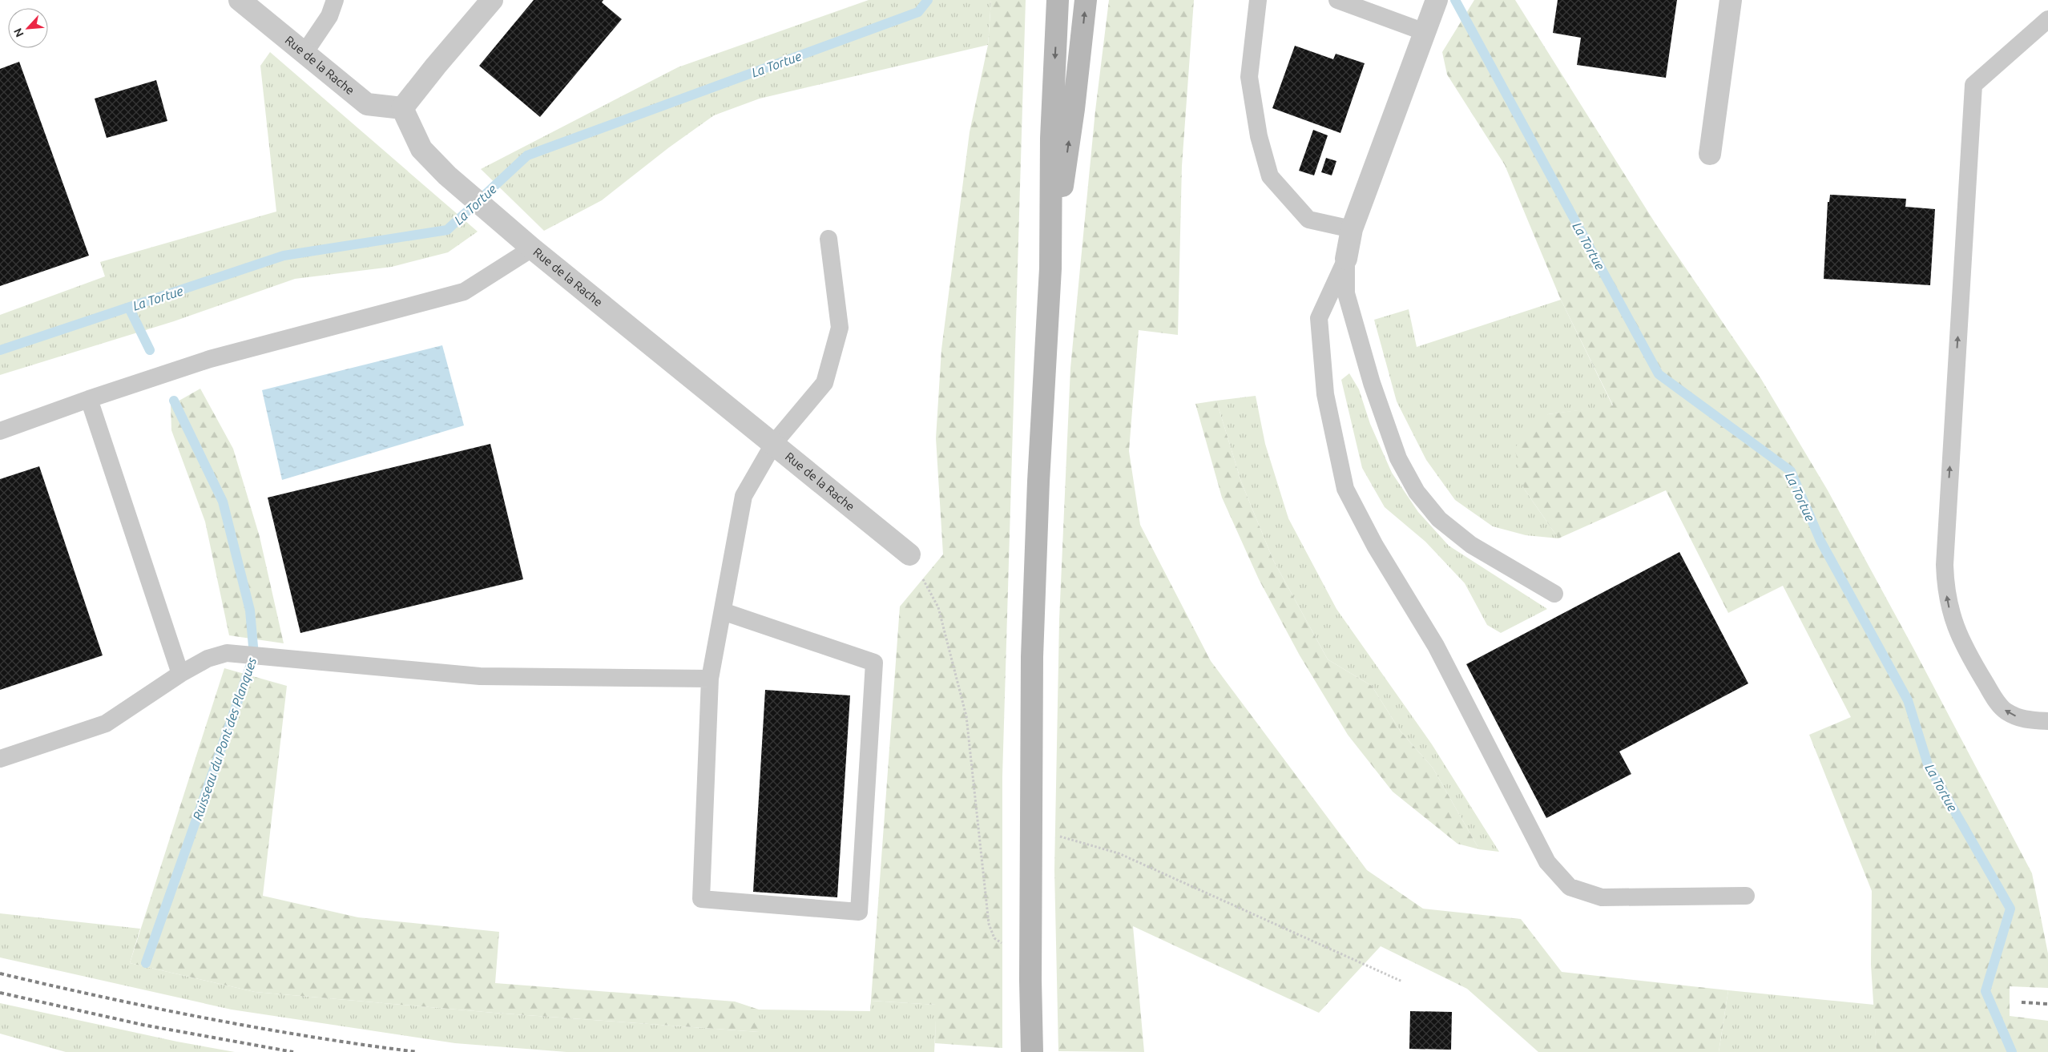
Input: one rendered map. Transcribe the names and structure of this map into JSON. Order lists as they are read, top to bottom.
{
  "streets": {
    "street": ["Rue de la Rache"]
  },
  "water": ["La Tortue", "Ruisseau du Pont des Planques"],
  "north": "bottom left"
}
